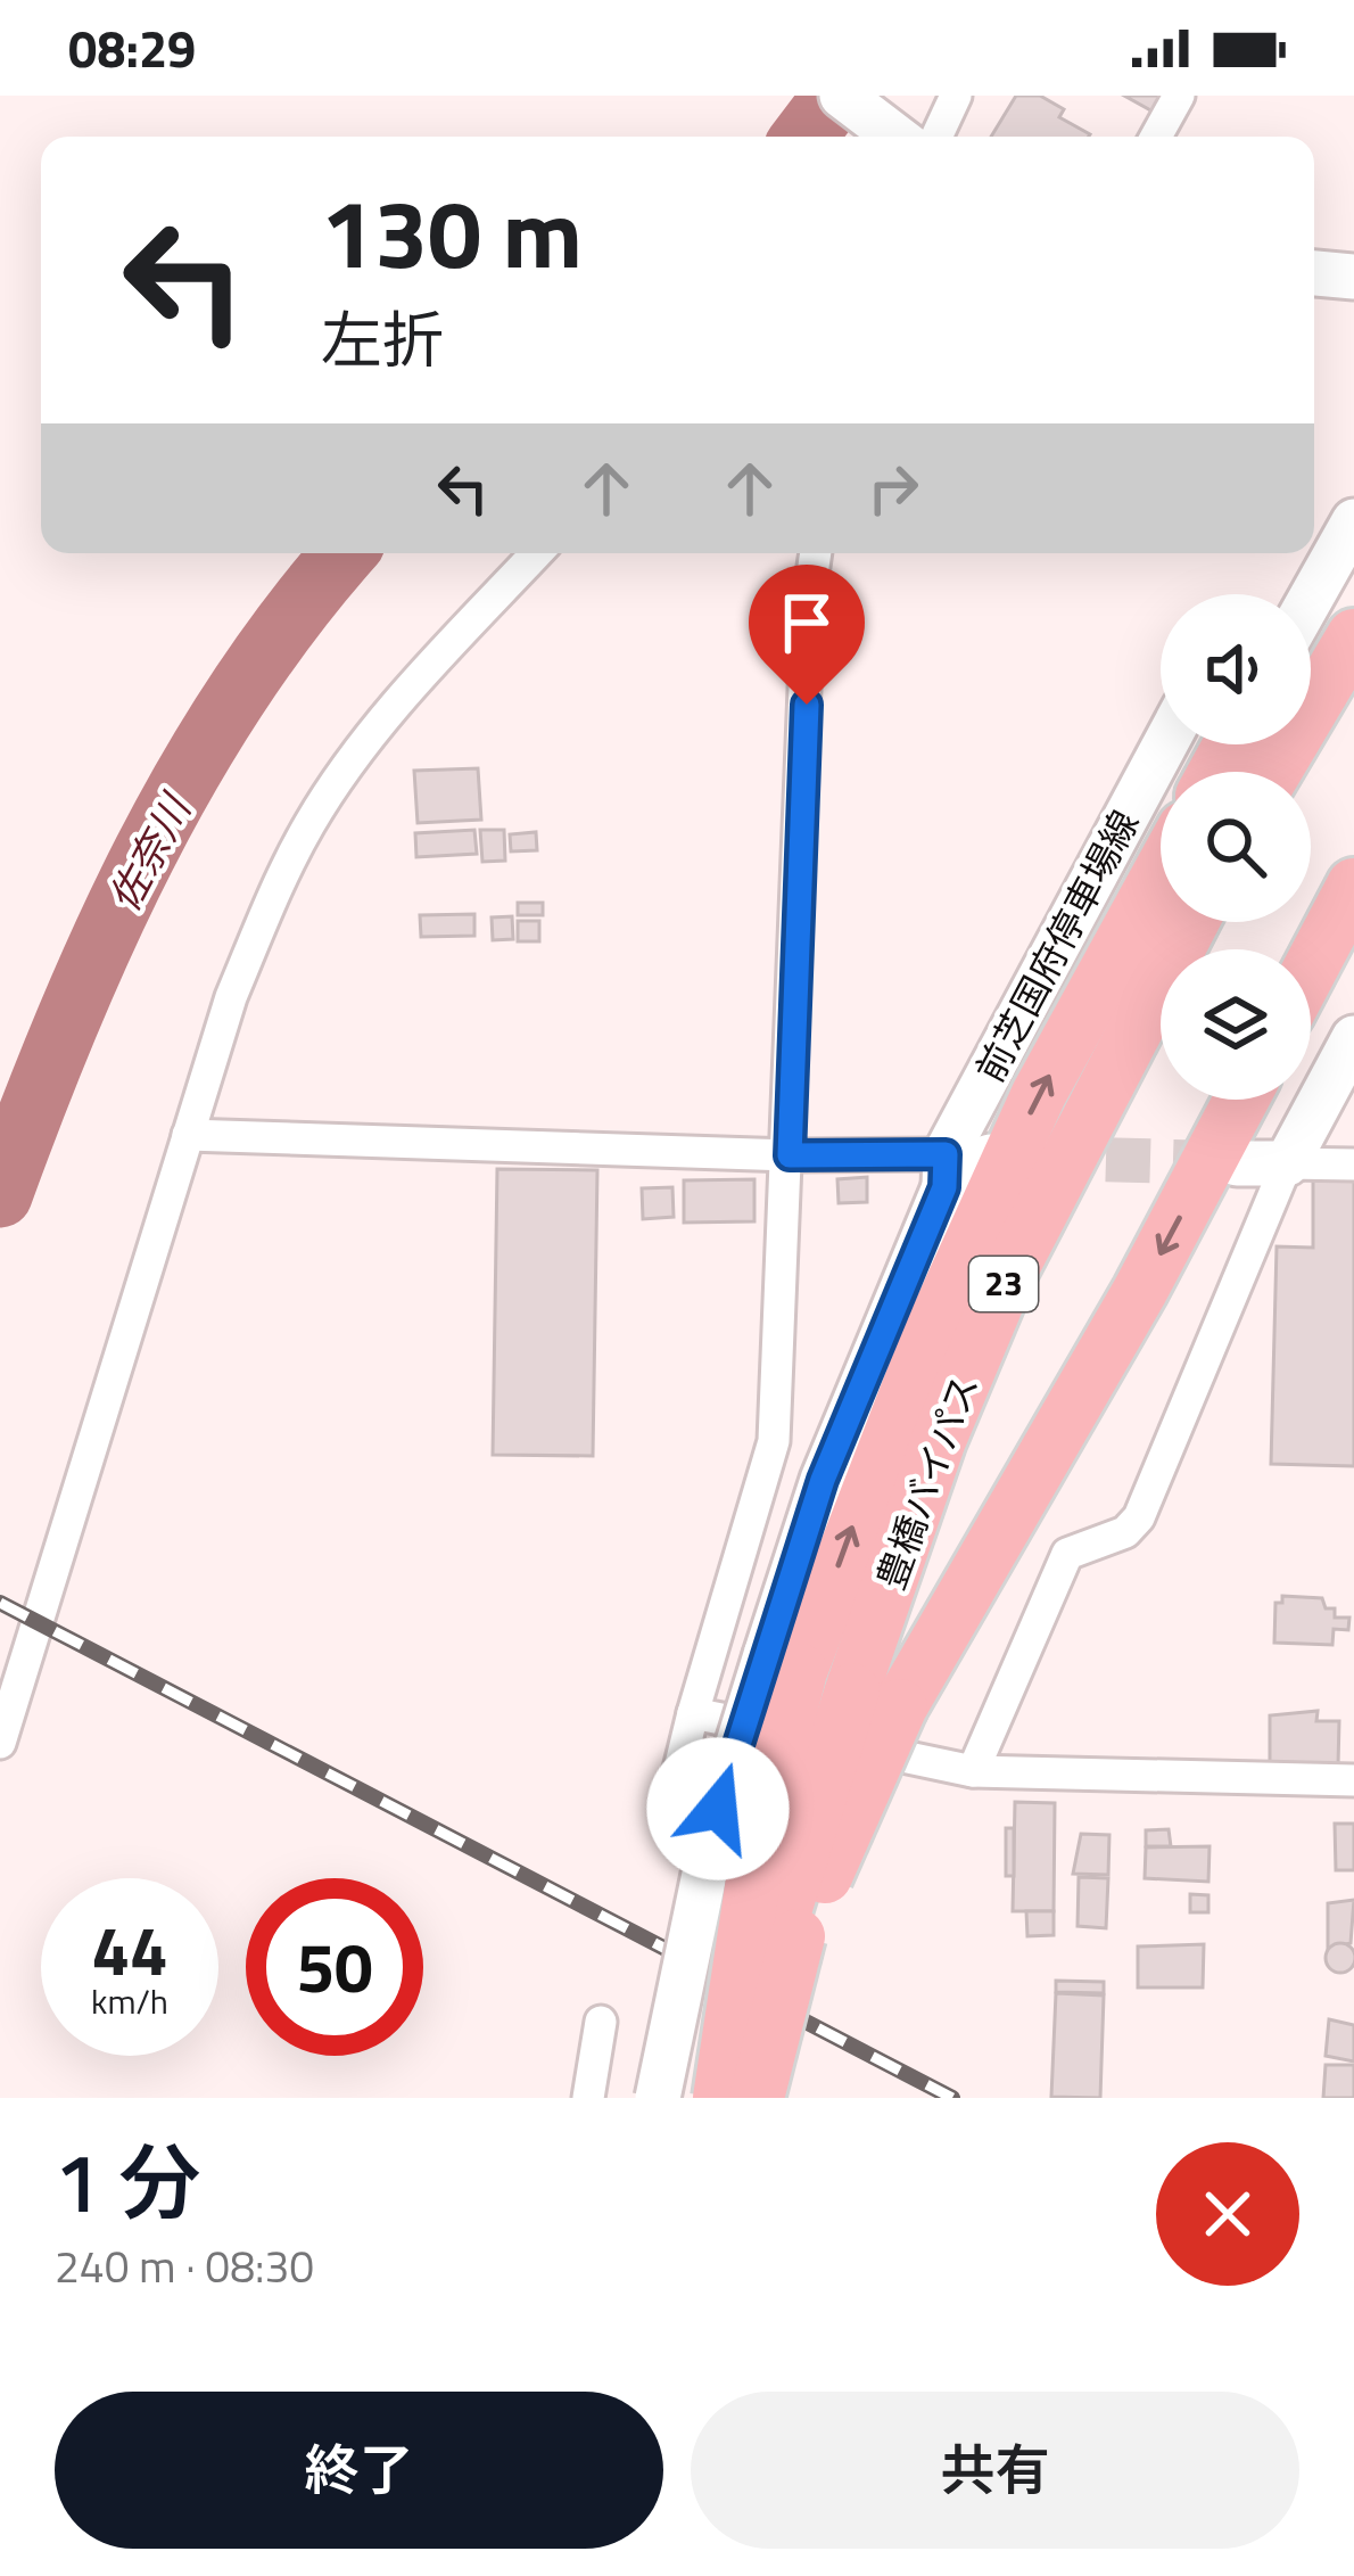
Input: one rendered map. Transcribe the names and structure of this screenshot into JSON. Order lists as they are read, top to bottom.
{
  "streets": {
    "highway": ["23", "豊橋バイパス"],
    "main road": ["前芝国府停車場線"]
  },
  "water": ["佐奈川"],
  "page": {
    "status": "08:29",
    "turn": ["130 m", "左折"],
    "speed": "44 km/h",
    "limit": "50",
    "heading": ["1 分", "240 m · 08:30"],
    "buttons": ["終了", "共有"]
  }
}
